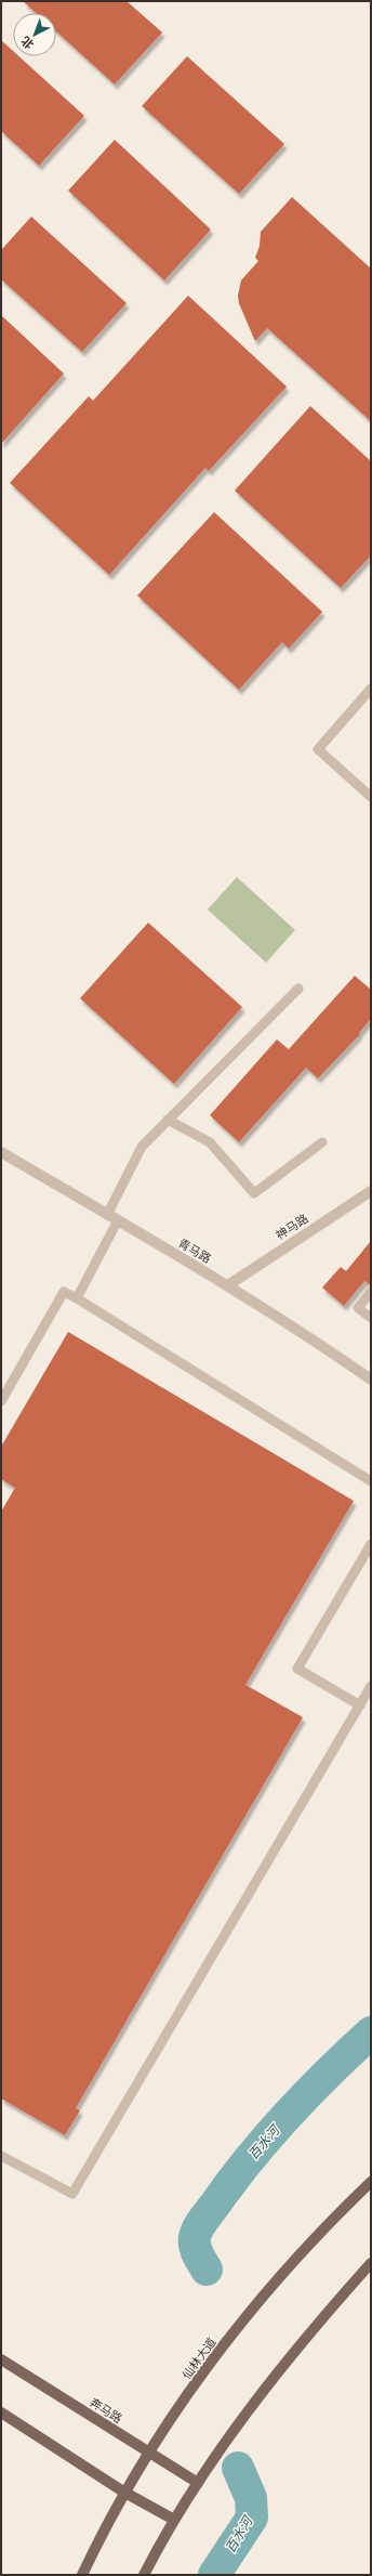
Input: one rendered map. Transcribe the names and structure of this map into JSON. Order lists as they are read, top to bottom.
{
  "streets": {
    "main road": ["仙林大道", "奔马路"],
    "street": ["神马路", "青马路"]
  },
  "crossings": [
    ["神马路", "青马路"],
    ["仙林大道", "奔马路"]
  ],
  "water": ["百水河"],
  "north": "bottom left"
}
